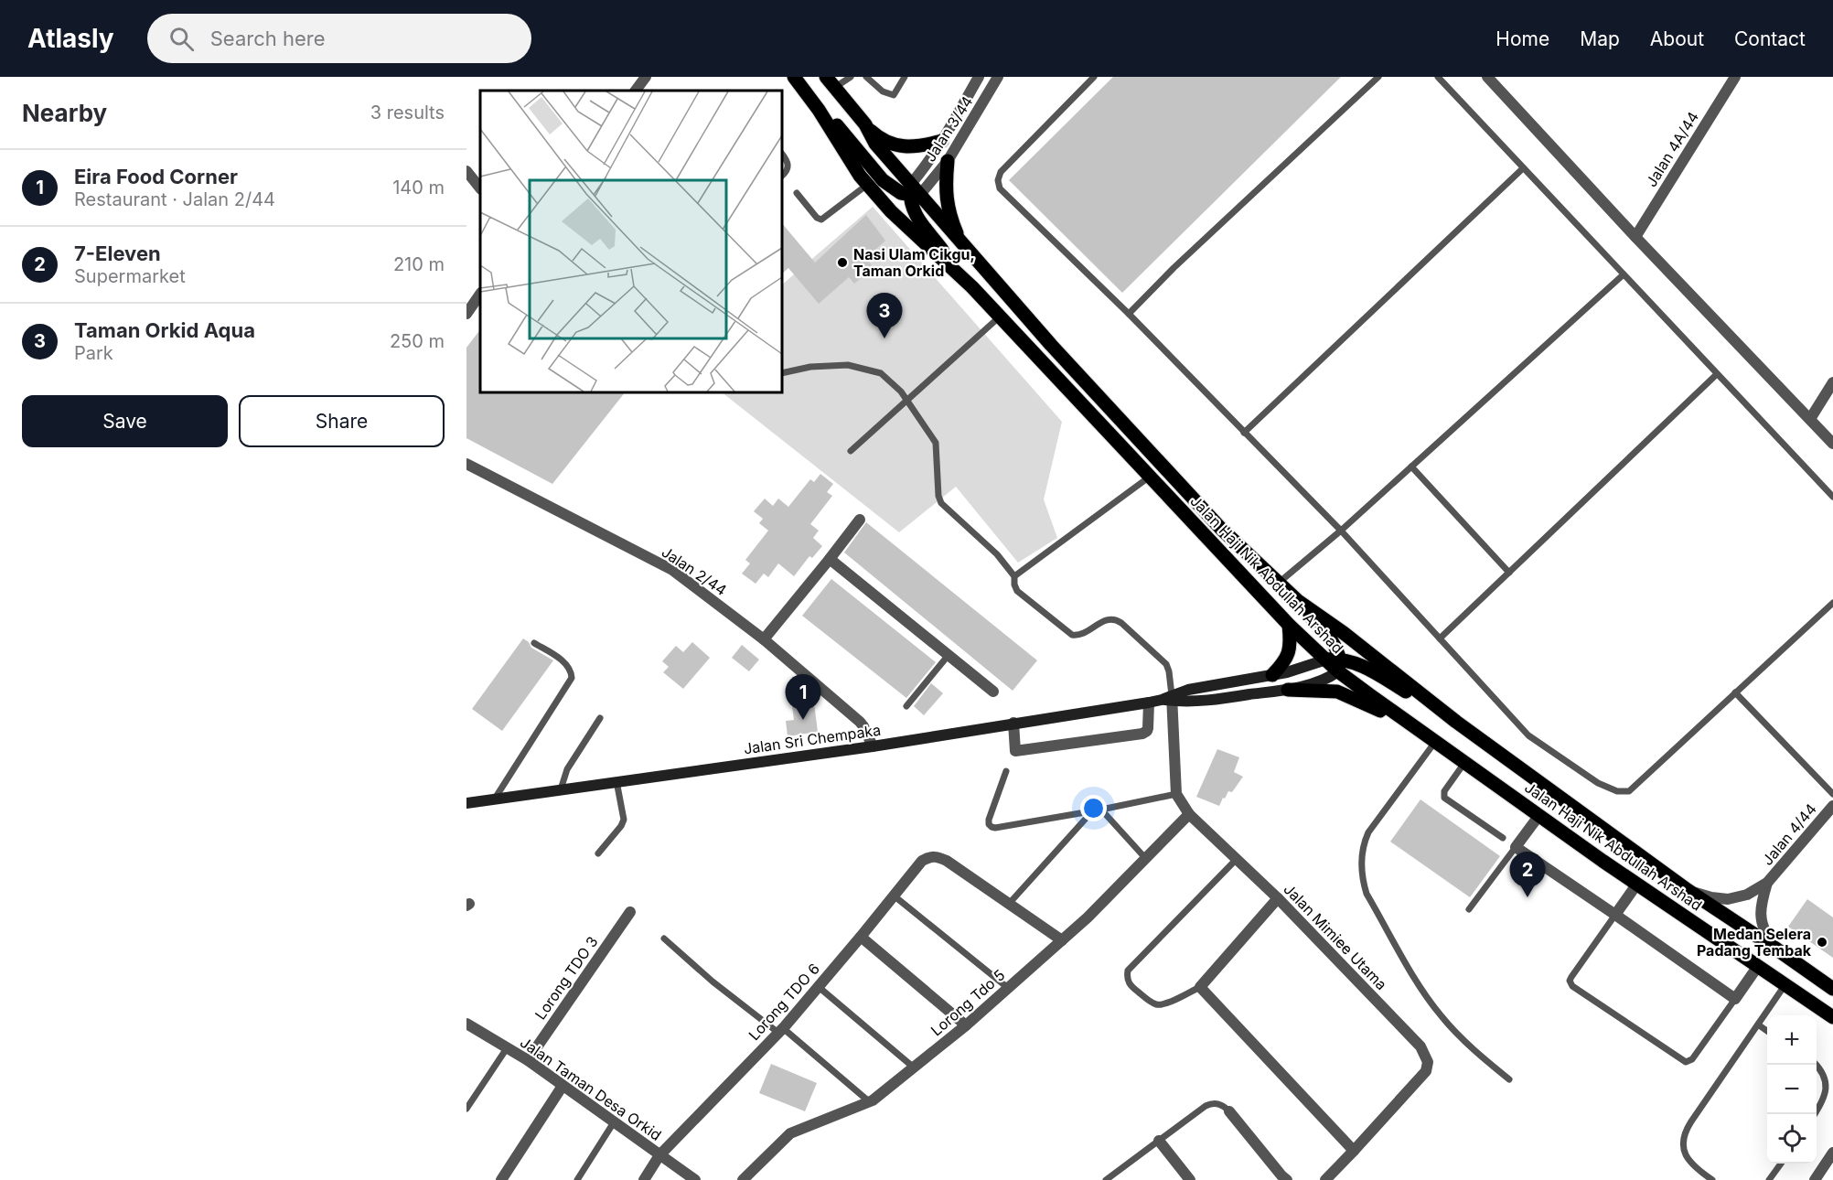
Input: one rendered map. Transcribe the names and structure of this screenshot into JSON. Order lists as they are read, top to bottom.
{
  "streets": {
    "main road": ["Jalan Haji Nik Abdullah Arshad", "Jalan Sri Chempaka"],
    "street": [
      "Jalan 3/44",
      "Jalan 4A/44",
      "Jalan 2/44",
      "Jalan 4/44",
      "Jalan Mimiee Utama",
      "Lorong TDO 3",
      "Lorong TDO 6",
      "Lorong Tdo 5",
      "Jalan Taman Desa Orkid"
    ]
  },
  "crossings": [
    ["Jalan 3/44", "Jalan Haji Nik Abdullah Arshad"],
    ["Jalan 2/44", "Jalan Sri Chempaka"],
    ["Jalan Sri Chempaka", "Jalan Mimiee Utama"],
    ["Jalan Mimiee Utama", "Lorong Tdo 5"],
    ["Lorong TDO 3", "Jalan Taman Desa Orkid"],
    ["Lorong TDO 6", "Jalan Taman Desa Orkid"]
  ],
  "places": ["Nasi Ulam Cikgu, Taman Orkid", "Medan Selera Padang Tembak"],
  "page": {
    "header": "Atlasly",
    "search": "Search here",
    "nav": [
      "Home",
      "Map",
      "About",
      "Contact"
    ],
    "heading": ["Nearby", "3 results"],
    "list": [
      {
        "mark": "1",
        "name": "Eira Food Corner",
        "note": "Restaurant · Jalan 2/44",
        "value": "140 m"
      },
      {
        "mark": "2",
        "name": "7-Eleven",
        "note": "Supermarket",
        "value": "210 m"
      },
      {
        "mark": "3",
        "name": "Taman Orkid Aqua",
        "note": "Park",
        "value": "250 m"
      }
    ],
    "pins": ["3", "1", "2"],
    "buttons": ["Save", "Share"],
    "map_buttons": ["+", "−"]
  }
}
